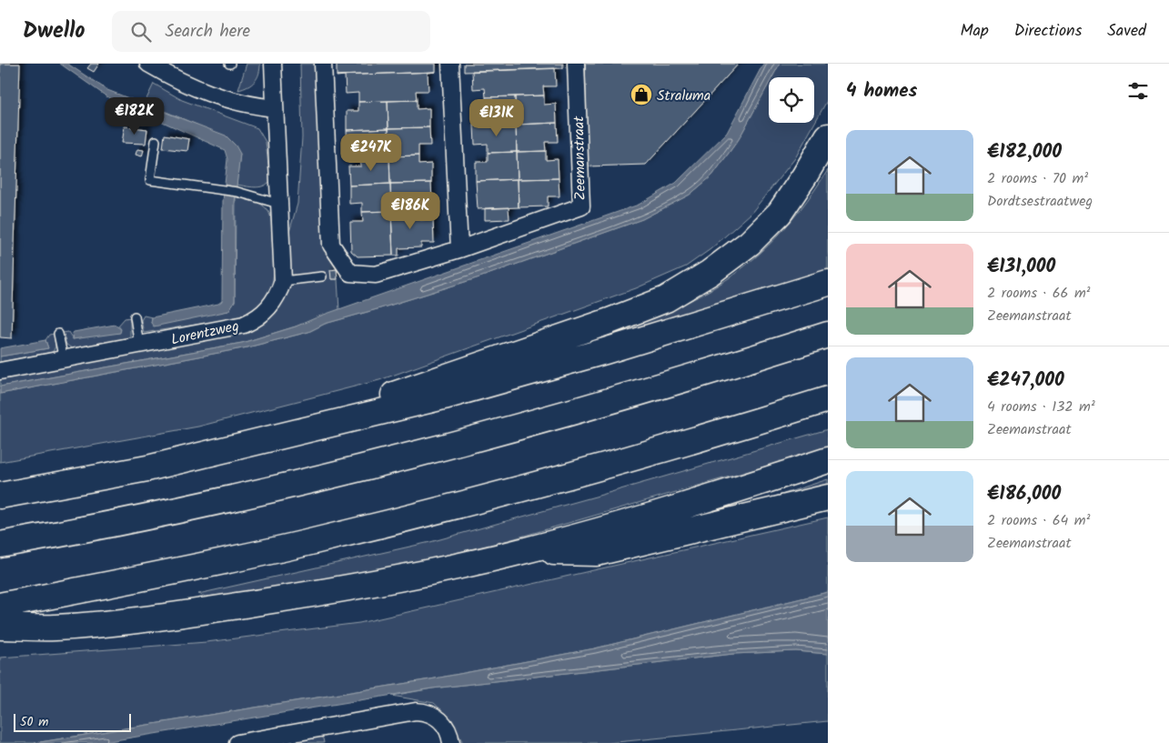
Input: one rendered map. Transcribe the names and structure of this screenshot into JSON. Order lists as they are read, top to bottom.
{
  "streets": {
    "street": ["Zeemanstraat", "Lorentzweg"]
  },
  "places": {
    "shop": ["Straluma"]
  },
  "scale_bar": "50 m",
  "page": {
    "header": "Dwello",
    "search": "Search here",
    "nav": ["Map", "Directions", "Saved"],
    "heading": "4 homes",
    "price": [
      "€182K",
      "€131K",
      "€247K",
      "€186K"
    ],
    "list": [
      {
        "name": "€182,000",
        "note": "2 rooms · 70 m² · Dordtsestraatweg"
      },
      {
        "name": "€131,000",
        "note": "2 rooms · 66 m² · Zeemanstraat"
      },
      {
        "name": "€247,000",
        "note": "4 rooms · 132 m² · Zeemanstraat"
      },
      {
        "name": "€186,000",
        "note": "2 rooms · 64 m² · Zeemanstraat"
      }
    ],
    "scale": "50 m"
  }
}
